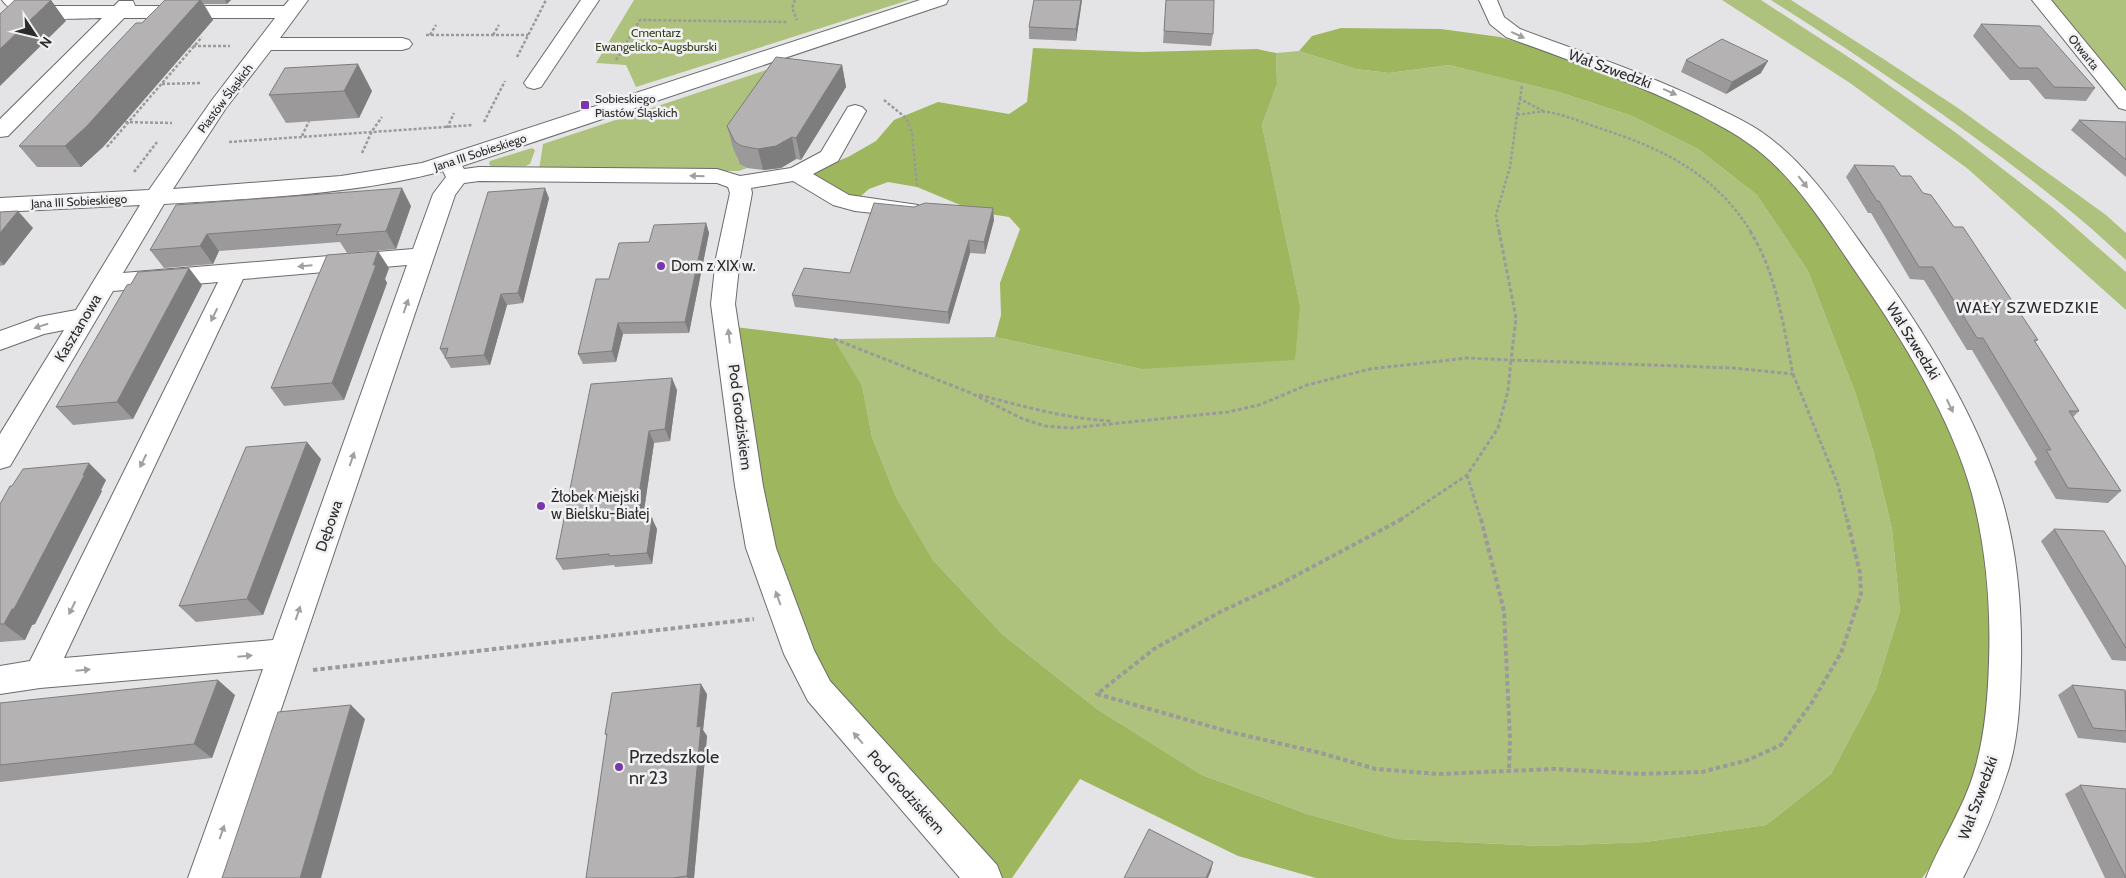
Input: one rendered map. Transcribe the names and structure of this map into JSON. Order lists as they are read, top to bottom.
{
  "streets": {
    "street": [
      "Otwarta",
      "Wał Szwedzki",
      "Piastów Śląskich",
      "Jana III Sobieskiego",
      "Kasztanowa",
      "Pod Grodziskiem",
      "Dębowa"
    ]
  },
  "crossings": [
    ["Piastów Śląskich", "Jana III Sobieskiego"],
    ["Piastów Śląskich", "Kasztanowa"],
    ["Jana III Sobieskiego", "Kasztanowa"],
    ["Jana III Sobieskiego", "Dębowa"]
  ],
  "one_way": ["Wał Szwedzki", "Pod Grodziskiem"],
  "districts": ["WAŁY SZWEDZKIE"],
  "parks": ["Cmentarz Ewangelicko-Augsburski"],
  "places": {
    "transit": ["Sobieskiego Piastów Śląskich"],
    "other": ["Dom z XIX w.", "Żłobek Miejski w Bielsku-Białej", "Przedszkole nr 23"]
  },
  "north": "bottom right"
}
